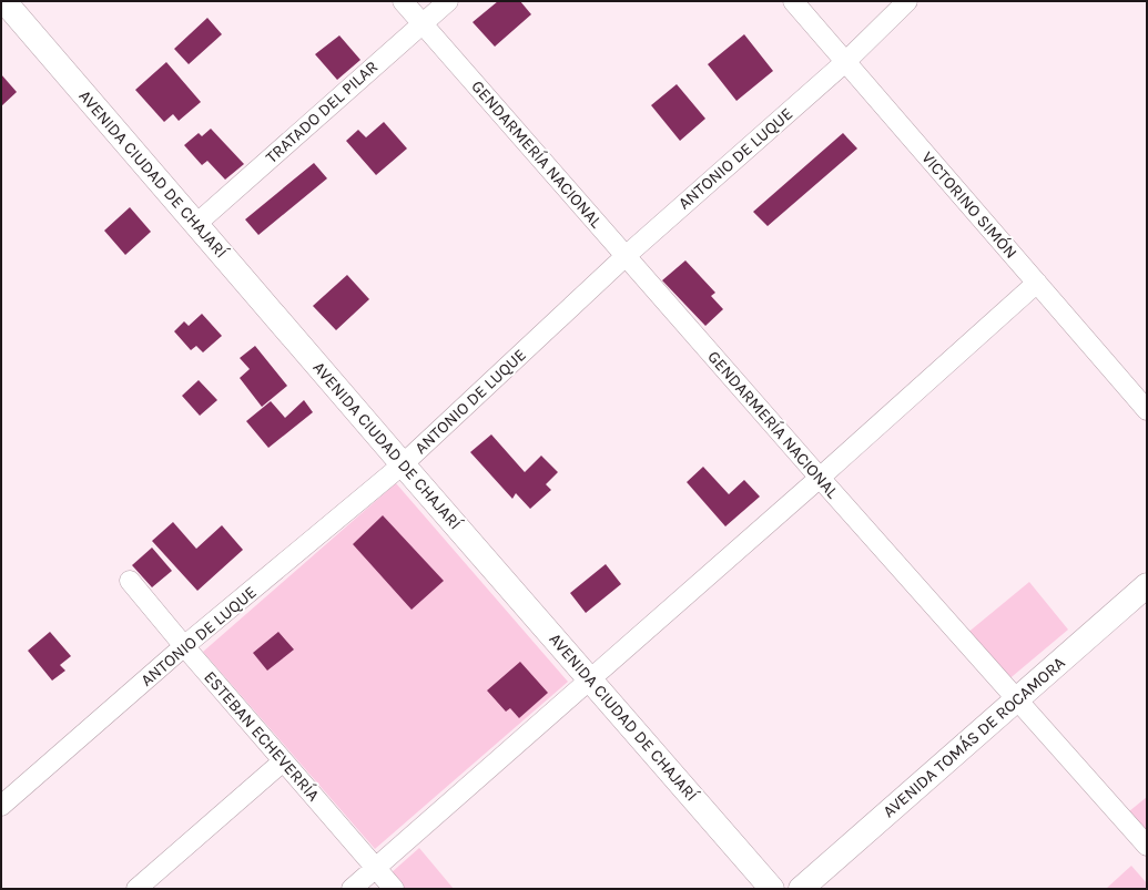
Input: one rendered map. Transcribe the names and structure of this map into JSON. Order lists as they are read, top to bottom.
{
  "streets": {
    "main road": ["AVENIDA CIUDAD DE CHAJARÍ", "AVENIDA TOMÁS DE ROCAMORA"],
    "street": [
      "TRATADO DEL PILAR",
      "GENDARMERÍA NACIONAL",
      "ANTONIO DE LUQUE",
      "VICTORINO SIMÓN",
      "ESTEBAN ECHEVERRÍA"
    ]
  },
  "crossings": [
    ["TRATADO DEL PILAR", "GENDARMERÍA NACIONAL"],
    ["TRATADO DEL PILAR", "AVENIDA CIUDAD DE CHAJARÍ"],
    ["GENDARMERÍA NACIONAL", "ANTONIO DE LUQUE"],
    ["GENDARMERÍA NACIONAL", "AVENIDA TOMÁS DE ROCAMORA"],
    ["ANTONIO DE LUQUE", "AVENIDA CIUDAD DE CHAJARÍ"],
    ["ANTONIO DE LUQUE", "VICTORINO SIMÓN"],
    ["ANTONIO DE LUQUE", "ESTEBAN ECHEVERRÍA"]
  ]
}
